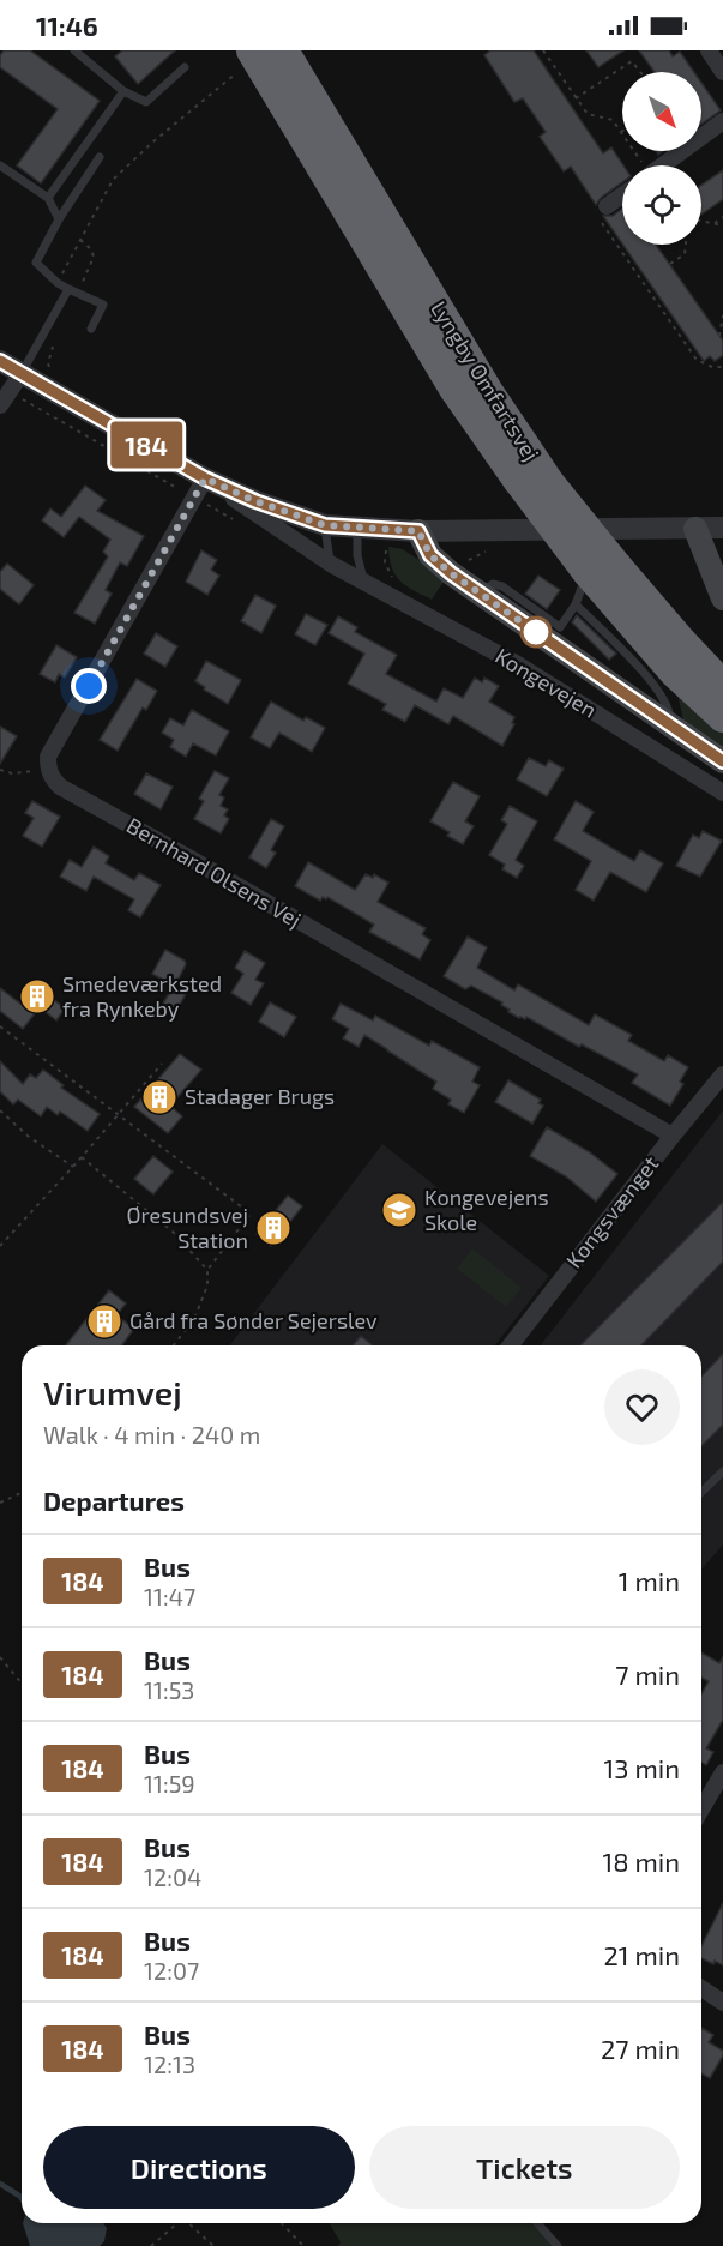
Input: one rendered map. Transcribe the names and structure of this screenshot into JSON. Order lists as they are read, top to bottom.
{
  "streets": {
    "highway": ["Lyngby Omfartsvej"],
    "street": ["Kongevejen", "Bernhard Olsens Vej", "Kongsvænget"]
  },
  "crossings": [
    ["Bernhard Olsens Vej", "Kongsvænget"]
  ],
  "places": {
    "building": [
      "Smedeværksted fra Rynkeby",
      "Stadager Brugs",
      "Øresundsvej Station",
      "Gård fra Sønder Sejerslev"
    ],
    "school or university": ["Kongevejens Skole"]
  },
  "lines": ["bus line 184"],
  "north": "bottom right",
  "page": {
    "status": "11:46",
    "on_map": "184",
    "heading": [
      ["Virumvej", "Walk · 4 min · 240 m"],
      "Departures"
    ],
    "list": [
      {
        "mark": "184",
        "name": "Bus",
        "note": "11:47",
        "value": "1 min"
      },
      {
        "mark": "184",
        "name": "Bus",
        "note": "11:53",
        "value": "7 min"
      },
      {
        "mark": "184",
        "name": "Bus",
        "note": "11:59",
        "value": "13 min"
      },
      {
        "mark": "184",
        "name": "Bus",
        "note": "12:04",
        "value": "18 min"
      },
      {
        "mark": "184",
        "name": "Bus",
        "note": "12:07",
        "value": "21 min"
      },
      {
        "mark": "184",
        "name": "Bus",
        "note": "12:13",
        "value": "27 min"
      }
    ],
    "buttons": ["Directions", "Tickets"]
  }
}
